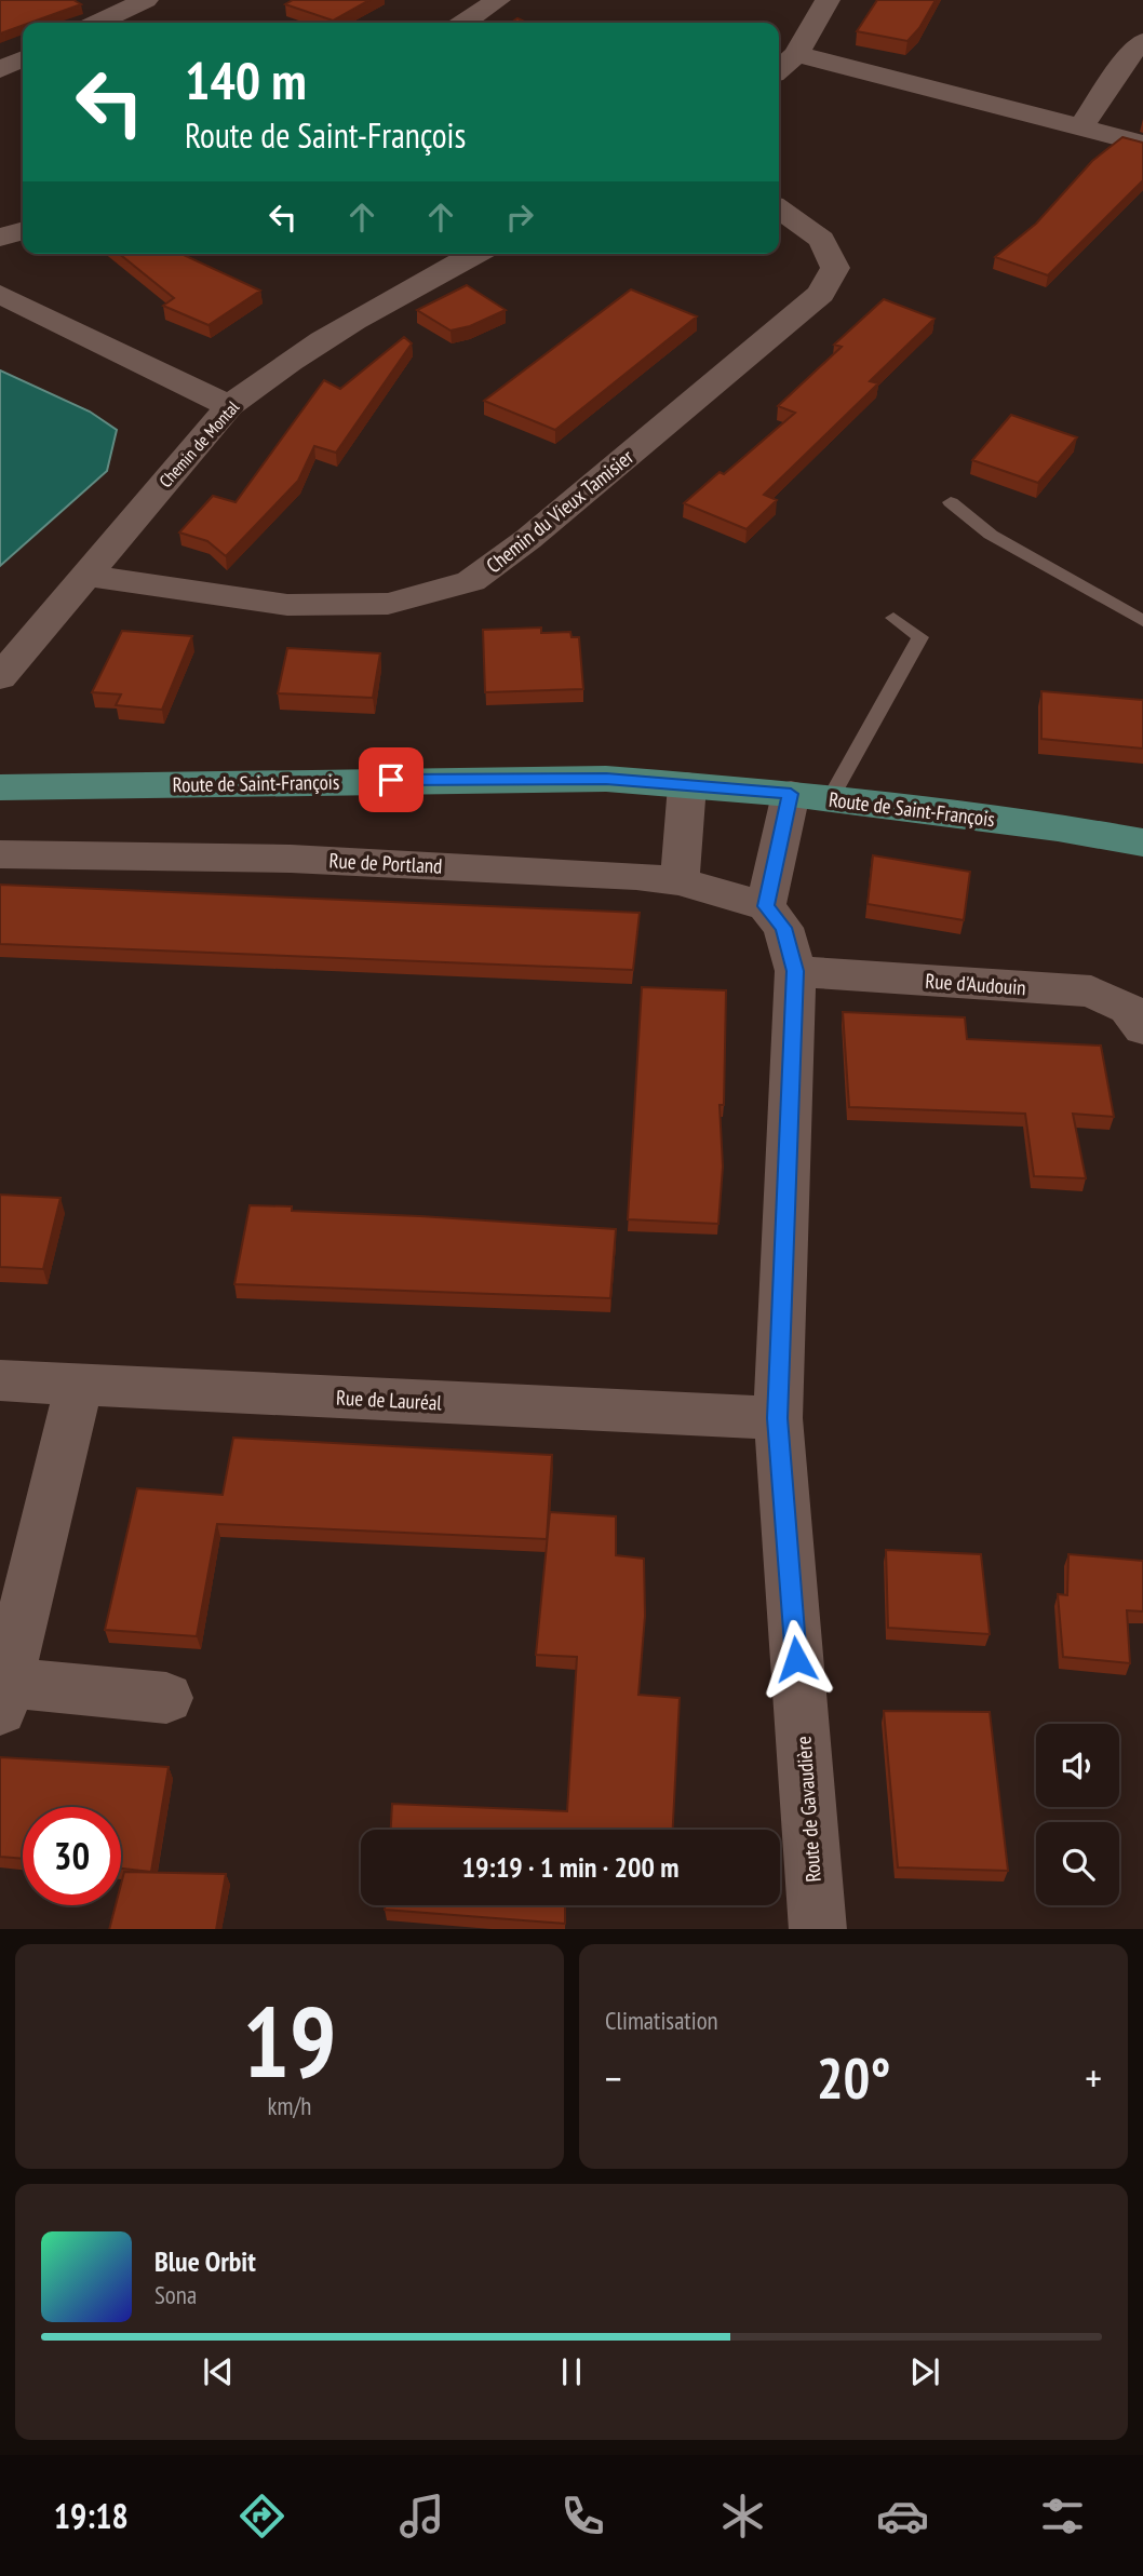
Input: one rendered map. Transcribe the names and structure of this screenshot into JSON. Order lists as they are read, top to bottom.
{
  "streets": {
    "main road": ["Route de Saint-François"],
    "street": [
      "Chemin de Montal",
      "Chemin du Vieux Tamisier",
      "Rue de Portland",
      "Rue d'Audouin",
      "Rue de Lauréal",
      "Route de Gavaudière"
    ]
  },
  "crossings": [
    ["Chemin de Montal", "Chemin du Vieux Tamisier"],
    ["Rue de Portland", "Route de Gavaudière"],
    ["Rue d'Audouin", "Route de Gavaudière"],
    ["Rue de Lauréal", "Route de Gavaudière"]
  ],
  "page": {
    "turn": ["140 m", "Route de Saint-François"],
    "limit": "30",
    "trip": "19:19 · 1 min · 200 m",
    "tile": [
      ["19", "km/h"],
      "Climatisation"
    ],
    "heat": ["−", "20°", "+"],
    "song": ["Blue Orbit", "Sona"],
    "tabs": "19:18"
  }
}
